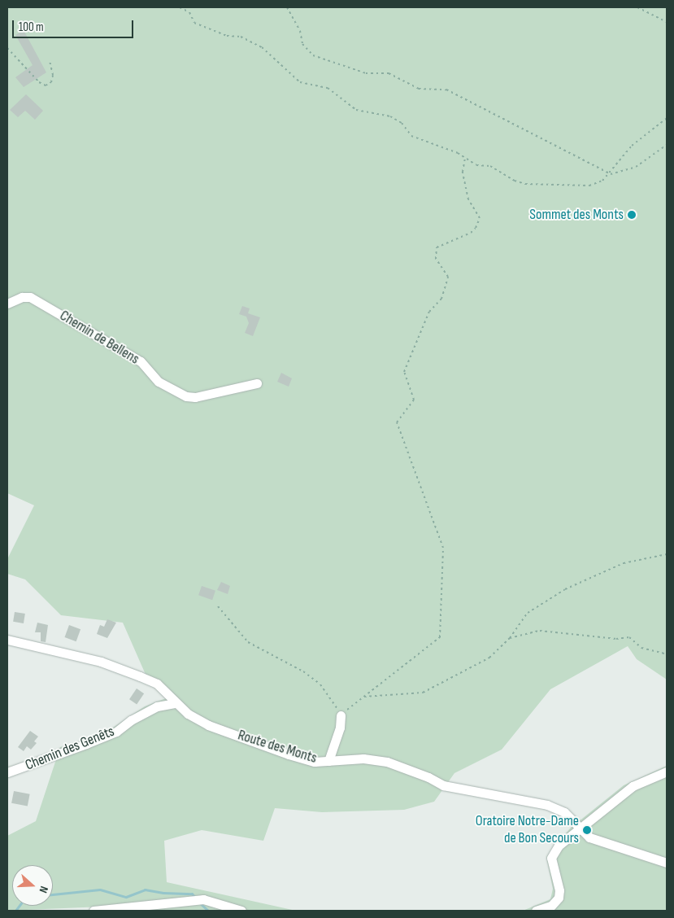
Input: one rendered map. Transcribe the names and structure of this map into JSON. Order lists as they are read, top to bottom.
{
  "streets": {
    "street": ["Chemin de Bellens", "Route des Monts", "Chemin des Genêts"]
  },
  "crossings": [
    ["Route des Monts", "Chemin des Genêts"]
  ],
  "places": ["Sommet des Monts", "Oratoire Notre-Dame de Bon Secours"],
  "scale_bar": "100 m",
  "north": "right"
}
